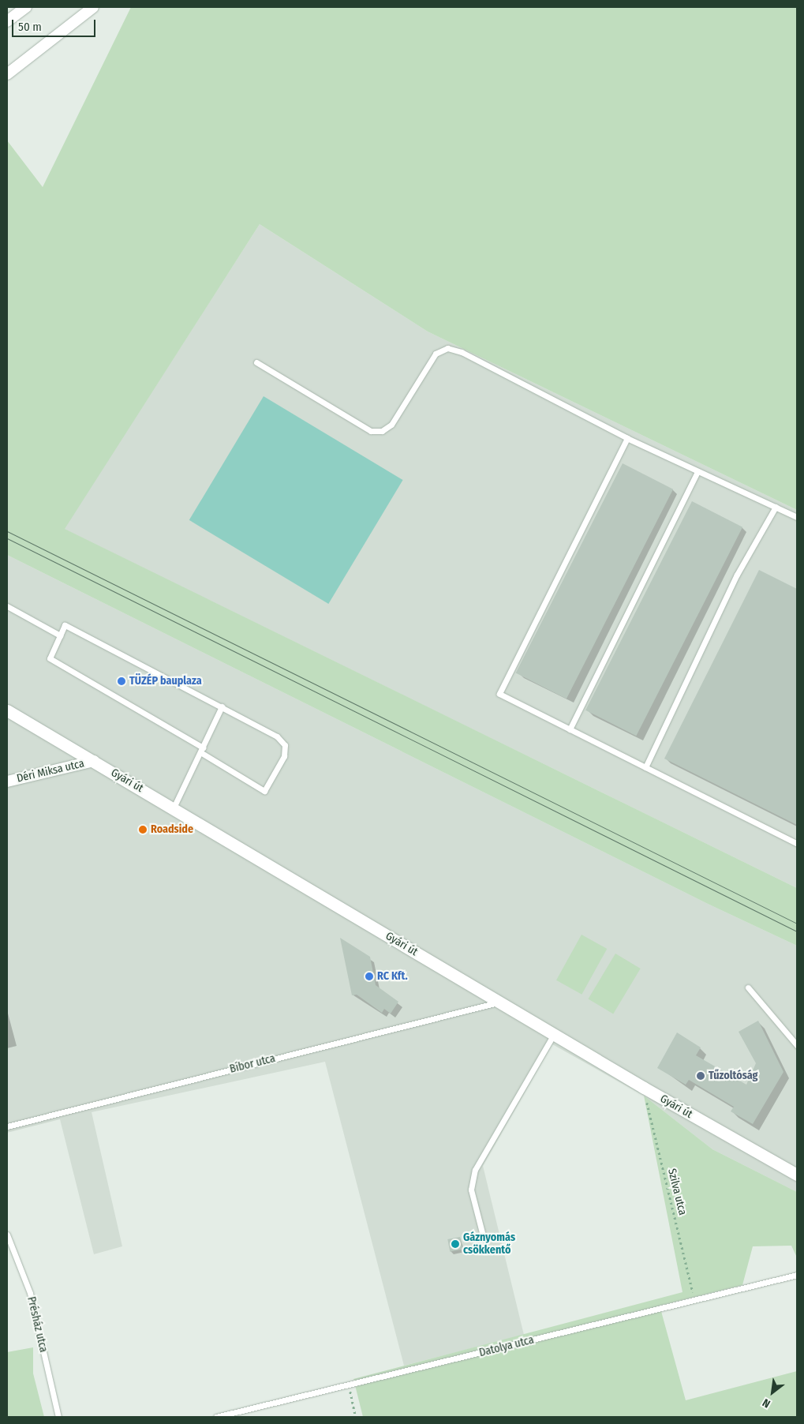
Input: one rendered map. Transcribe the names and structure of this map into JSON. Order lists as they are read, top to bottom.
{
  "streets": {
    "street": ["Déri Miksa utca", "Gyári út"],
    "lane": ["Bíbor utca", "Présház utca", "Datolya utca"],
    "path": ["Szilva utca"]
  },
  "crossings": [
    ["Déri Miksa utca", "Gyári út"],
    ["Gyári út", "Bíbor utca"],
    ["Gyári út", "Szilva utca"],
    ["Szilva utca", "Datolya utca"]
  ],
  "places": [
    "TÜZÉP bauplaza",
    "Roadside",
    "RC Kft.",
    "Tűzoltóság",
    "Gáznyomás csökkentő"
  ],
  "scale_bar": "50 m",
  "north": "bottom left"
}
